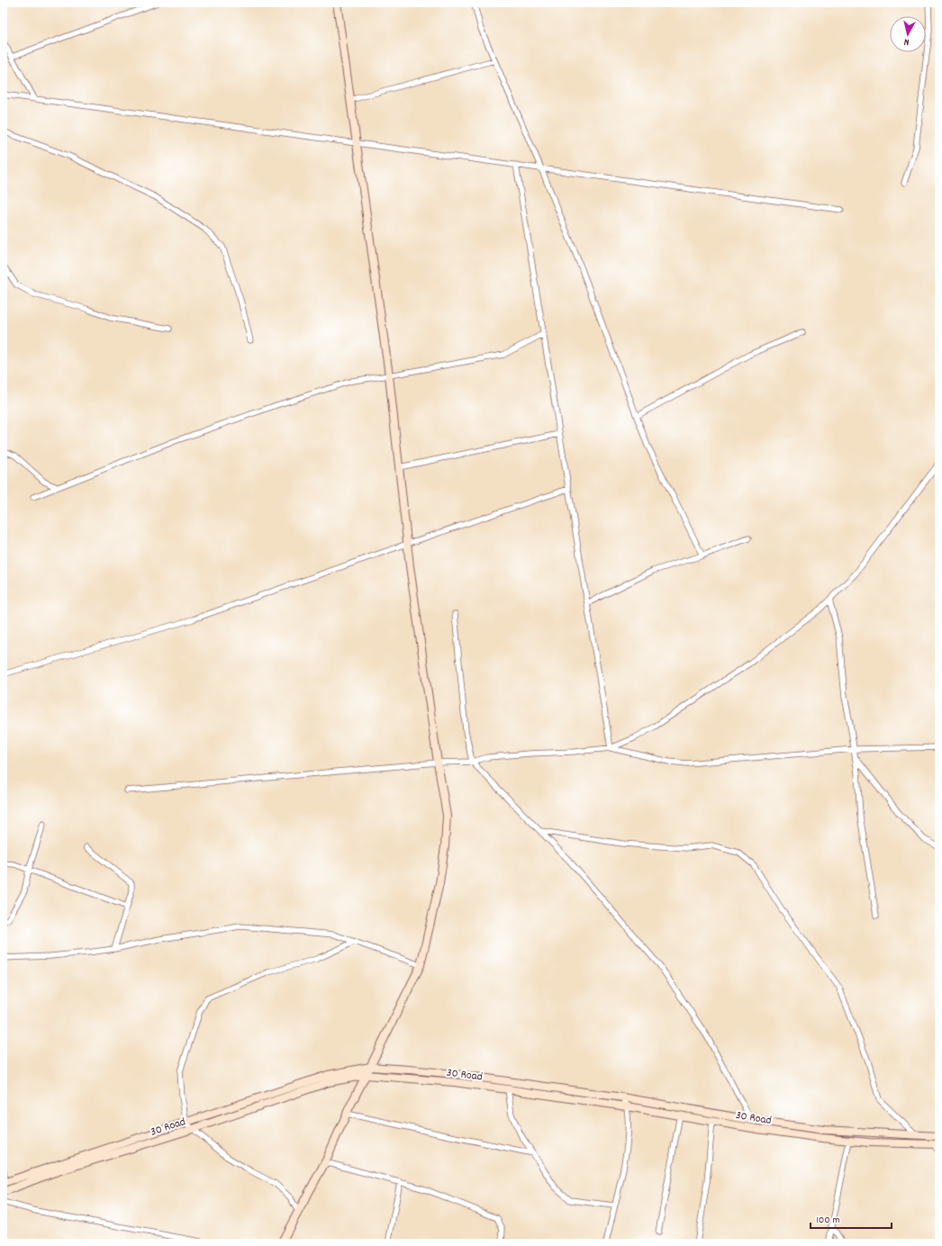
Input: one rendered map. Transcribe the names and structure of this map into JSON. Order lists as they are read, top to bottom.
{
  "streets": {
    "main road": ["30 Road"]
  },
  "scale_bar": "100 m",
  "north": "bottom"
}
